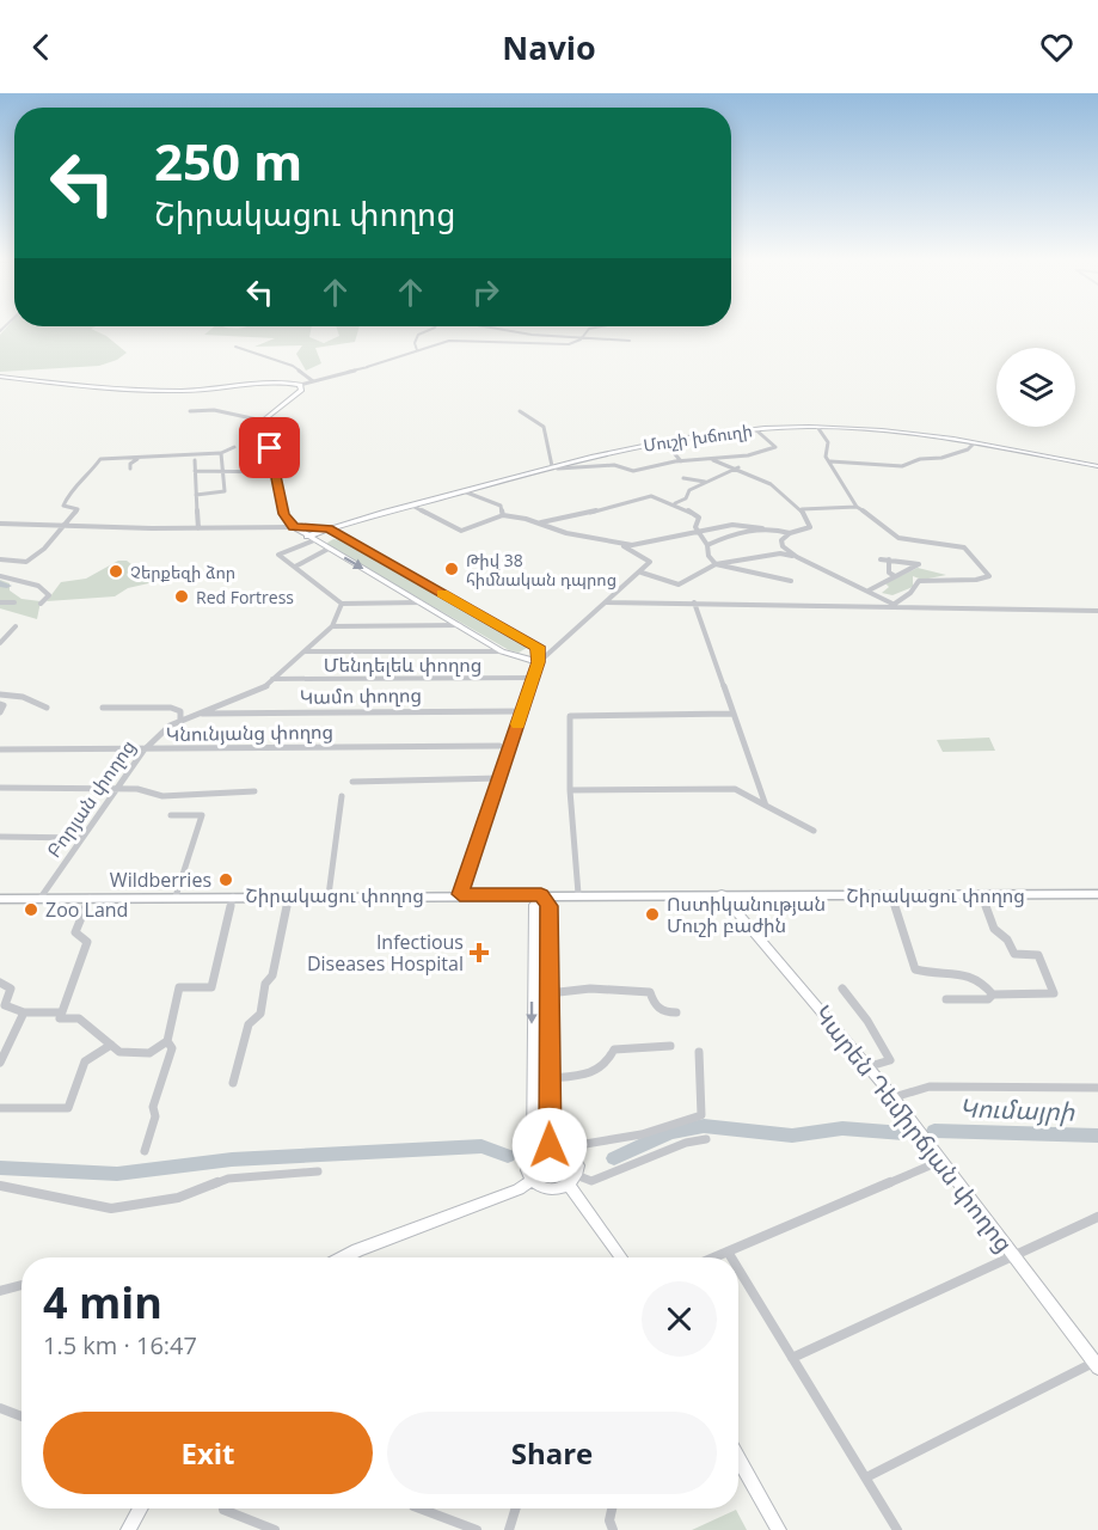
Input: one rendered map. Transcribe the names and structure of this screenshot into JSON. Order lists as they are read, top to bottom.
{
  "streets": {
    "main road": ["Շիրակացու փողոց"],
    "street": [
      "Մուշի խճուղի",
      "Մենդելեև փողոց",
      "Կամո փողոց",
      "Կնունյանց փողոց",
      "Բորյան փողոց",
      "Կարեն Դեմիրճյան փողոց"
    ]
  },
  "crossings": [
    ["Մենդելեև փողոց", "Բորյան փողոց"],
    ["Կամո փողոց", "Բորյան փողոց"],
    ["Կնունյանց փողոց", "Բորյան փողոց"],
    ["Բորյան փողոց", "Շիրակացու փողոց"],
    ["Շիրակացու փողոց", "Կարեն Դեմիրճյան փողոց"]
  ],
  "water": ["Կումայրի"],
  "places": {
    "other": [
      "Թիվ 38 հիմնական դպրոց",
      "Չերքեզի ձոր",
      "Red Fortress",
      "Wildberries",
      "Zoo Land",
      "Ոստիկանության Մուշի բաժին"
    ],
    "health": ["Infectious Diseases Hospital"]
  },
  "page": {
    "header": "Navio",
    "turn": ["250 m", "Շիրակացու փողոց"],
    "heading": ["4 min", "1.5 km · 16:47"],
    "buttons": ["Exit", "Share"]
  }
}
